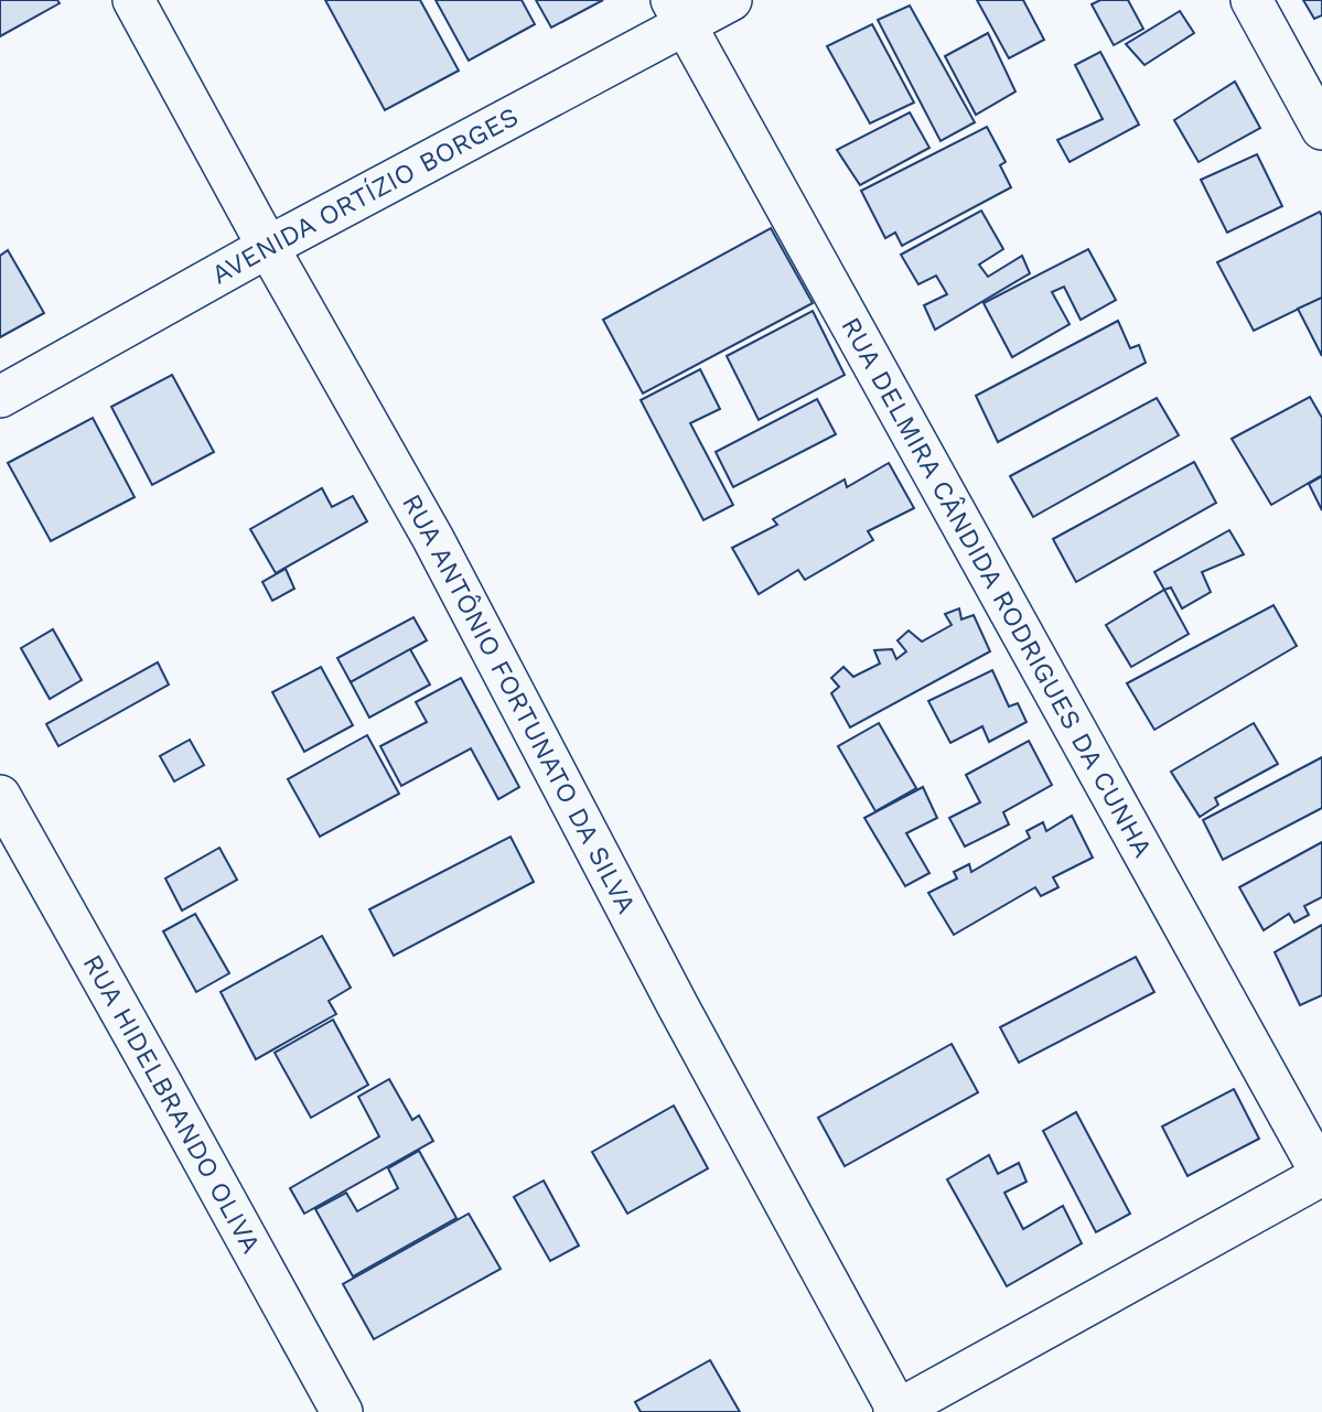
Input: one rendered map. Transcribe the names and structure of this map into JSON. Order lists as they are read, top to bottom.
{
  "streets": {
    "street": [
      "AVENIDA ORTÍZIO BORGES",
      "RUA DELMIRA CÂNDIDA RODRIGUES DA CUNHA",
      "RUA ANTÔNIO FORTUNATO DA SILVA",
      "RUA HIDELBRANDO OLIVA"
    ]
  },
  "crossings": [
    ["AVENIDA ORTÍZIO BORGES", "RUA DELMIRA CÂNDIDA RODRIGUES DA CUNHA"],
    ["AVENIDA ORTÍZIO BORGES", "RUA ANTÔNIO FORTUNATO DA SILVA"]
  ]
}
